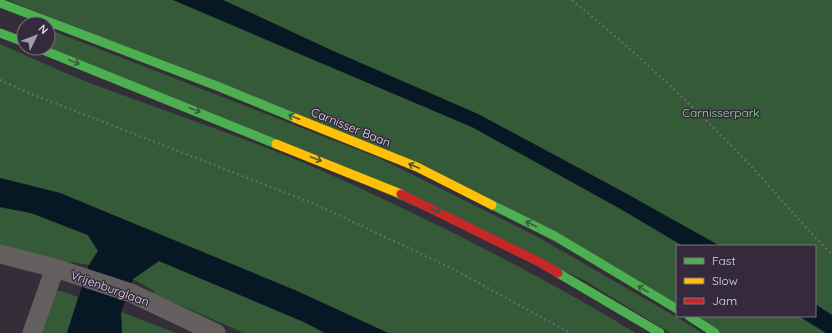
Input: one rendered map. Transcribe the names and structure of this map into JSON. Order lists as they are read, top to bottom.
{
  "streets": {
    "main road": ["Carnisser Baan"],
    "street": ["Vrijenburglaan"]
  },
  "parks": ["Carnisserpark"],
  "legend": ["Fast", "Slow", "Jam"],
  "north": "top right"
}
